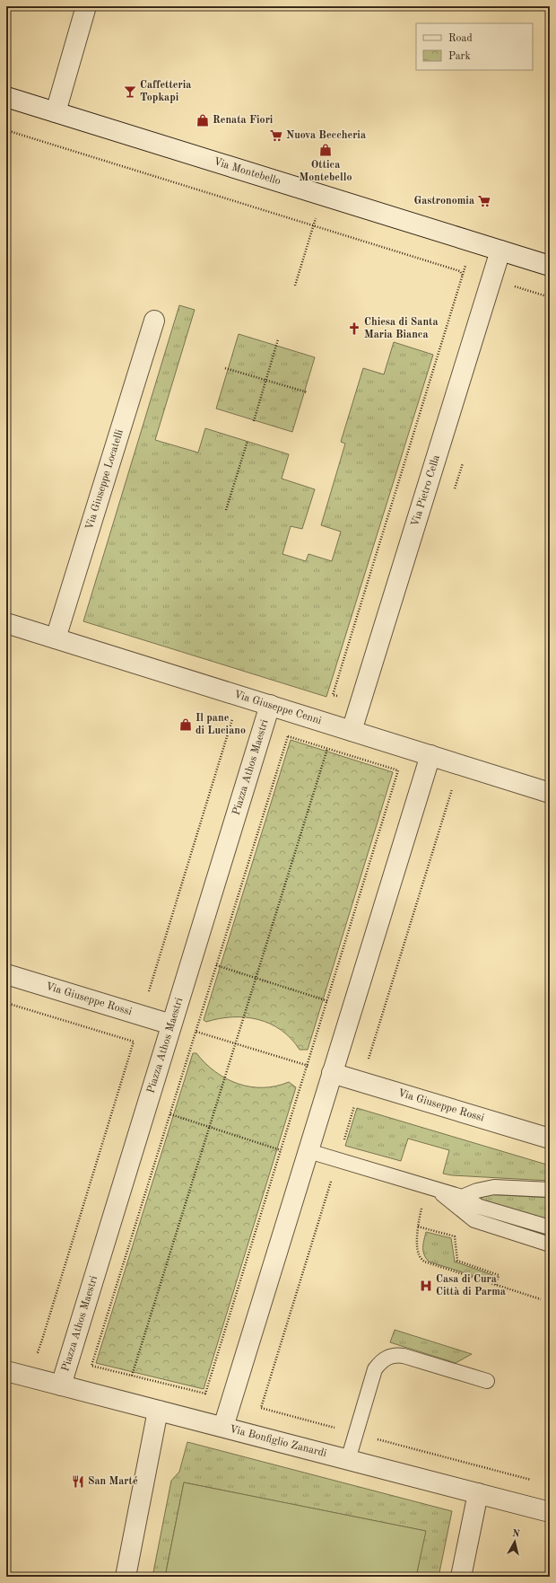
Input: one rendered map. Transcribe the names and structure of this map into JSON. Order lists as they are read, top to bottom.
{
  "streets": {
    "street": [
      "Via Montebello",
      "Via Giuseppe Locatelli",
      "Via Pietro Cella",
      "Via Giuseppe Cenni",
      "Piazza Athos Maestri",
      "Via Giuseppe Rossi",
      "Via Bonfiglio Zanardi"
    ]
  },
  "crossings": [
    ["Via Montebello", "Via Pietro Cella"],
    ["Via Giuseppe Locatelli", "Via Giuseppe Cenni"],
    ["Via Pietro Cella", "Via Giuseppe Cenni"],
    ["Via Giuseppe Cenni", "Piazza Athos Maestri"],
    ["Piazza Athos Maestri", "Via Giuseppe Rossi"],
    ["Piazza Athos Maestri", "Via Bonfiglio Zanardi"]
  ],
  "places": {
    "bar": ["Caffetteria Topkapi"],
    "shop": ["Renata Fiori", "Ottica Montebello", "Il pane di Luciano"],
    "supermarket": ["Nuova Beccheria", "Gastronomia"],
    "church": ["Chiesa di Santa Maria Bianca"],
    "hospital": ["Casa di Cura Città di Parma"],
    "restaurant": ["San Marté"]
  },
  "legend": ["Road", "Park"],
  "north": "top"
}
